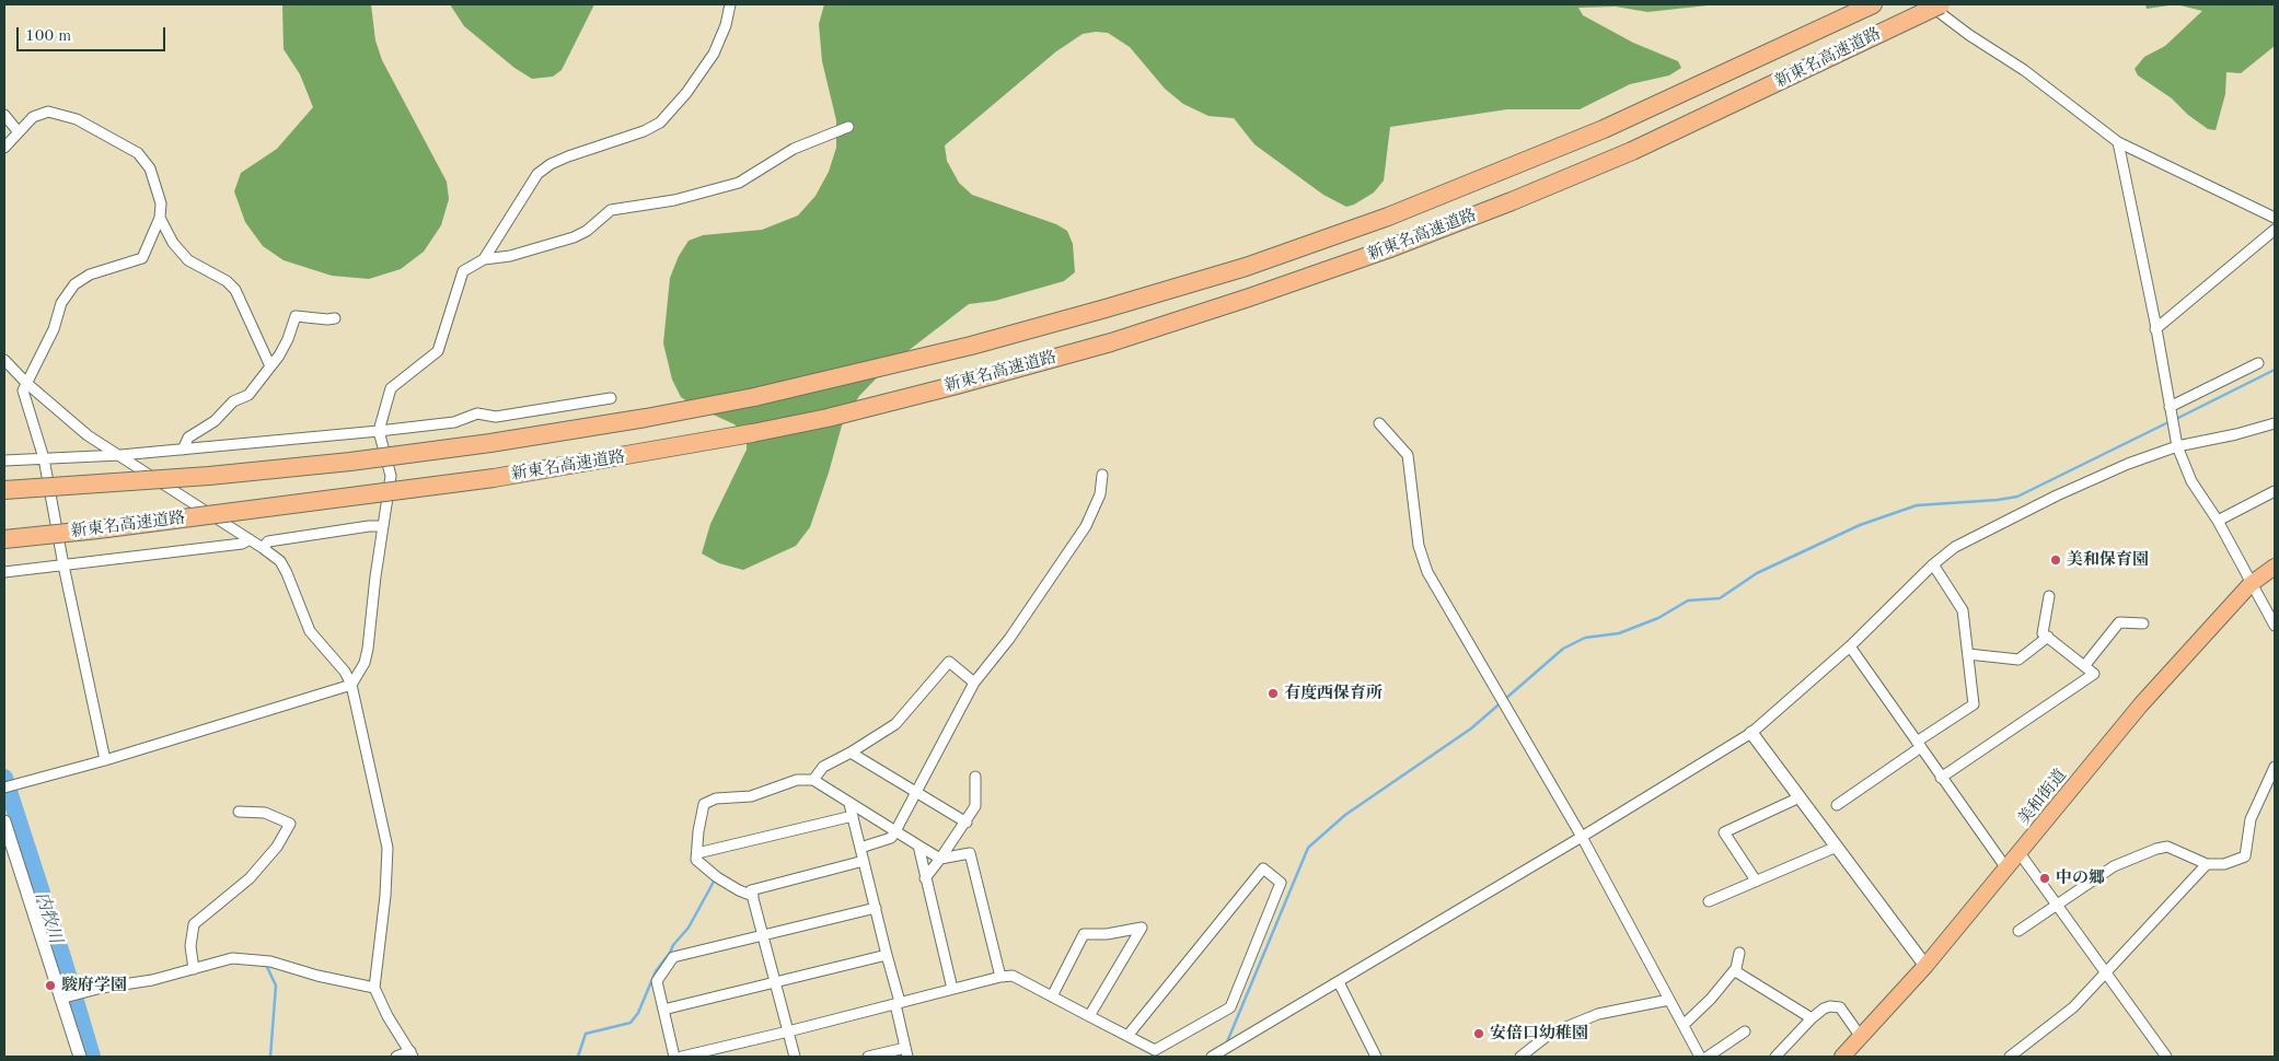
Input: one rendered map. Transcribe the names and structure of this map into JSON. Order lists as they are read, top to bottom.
{
  "streets": {
    "highway": ["新東名高速道路"],
    "main road": ["美和街道"]
  },
  "water": ["内牧川"],
  "places": [
    "美和保育園",
    "有度西保育所",
    "中の郷",
    "駿府学園",
    "安倍口幼稚園"
  ],
  "scale_bar": "100 m"
}
